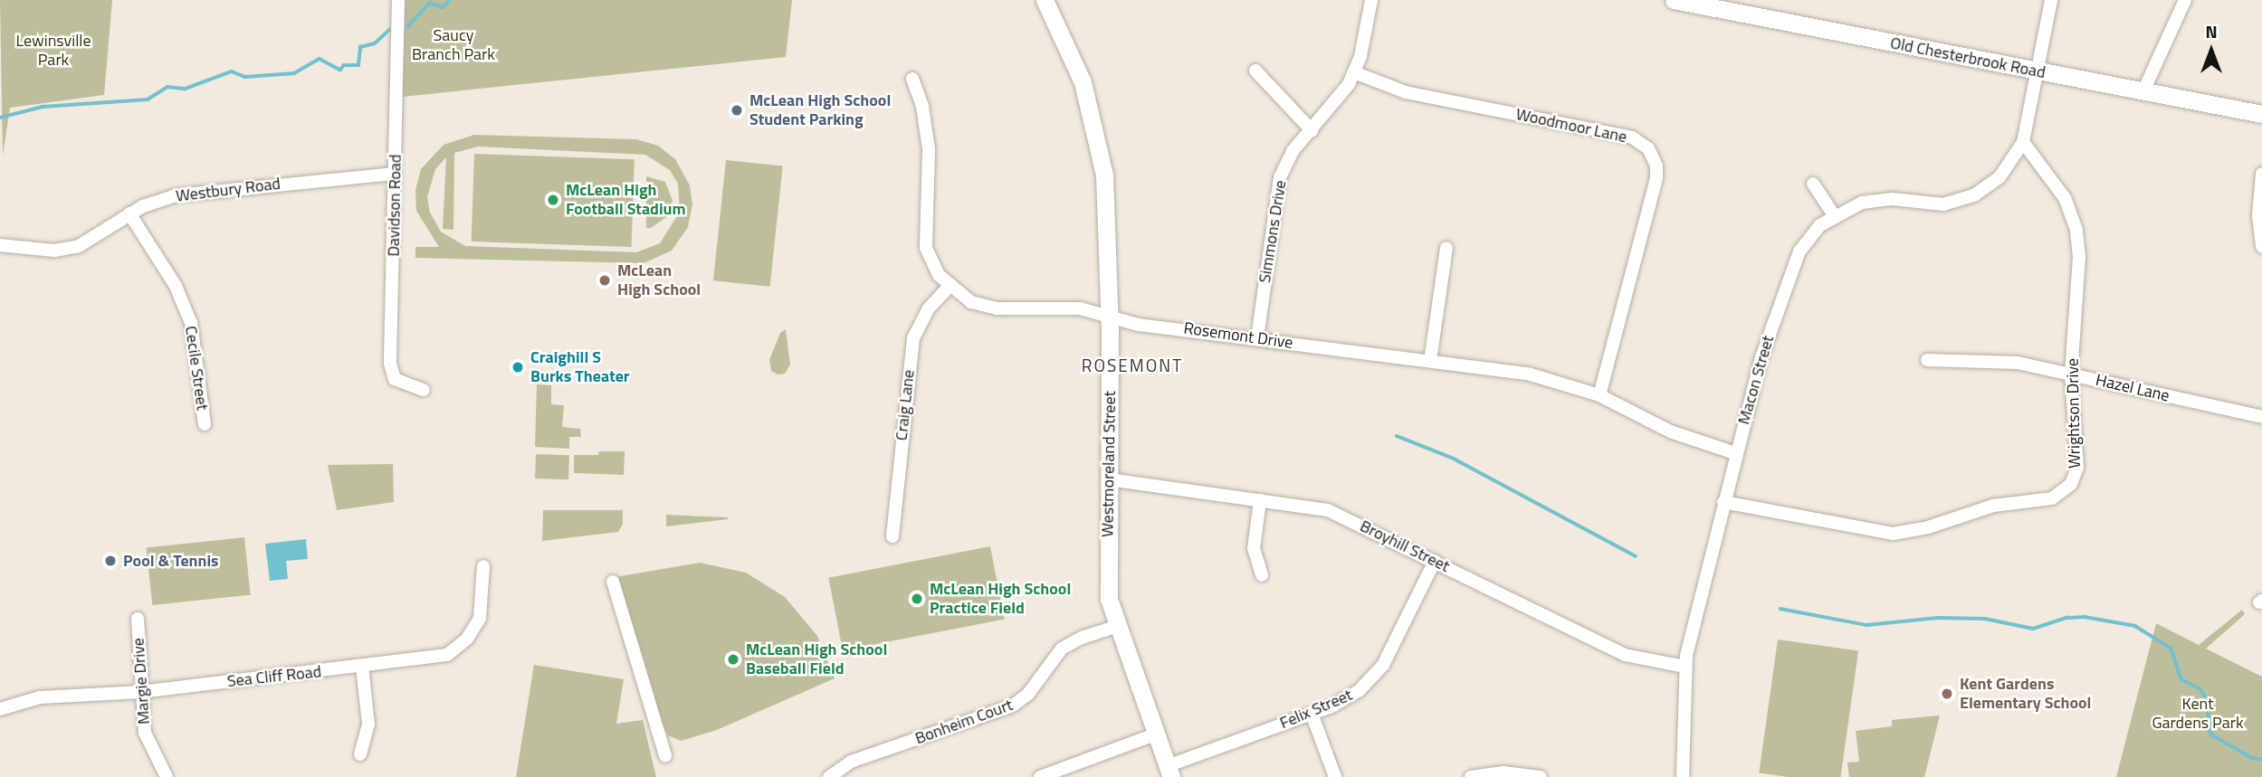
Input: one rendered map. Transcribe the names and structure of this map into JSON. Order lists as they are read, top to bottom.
{
  "streets": {
    "main road": ["Old Chesterbrook Road", "Westmoreland Street"],
    "street": [
      "Woodmoor Lane",
      "Westbury Road",
      "Davidson Road",
      "Simmons Drive",
      "Rosemont Drive",
      "Cecile Street",
      "Macon Street",
      "Hazel Lane",
      "Craig Lane",
      "Wrightson Drive",
      "Broyhill Street",
      "Sea Cliff Road",
      "Margie Drive",
      "Felix Street",
      "Bonheim Court"
    ]
  },
  "crossings": [
    ["Woodmoor Lane", "Simmons Drive"],
    ["Woodmoor Lane", "Rosemont Drive"],
    ["Westbury Road", "Davidson Road"],
    ["Westbury Road", "Cecile Street"],
    ["Simmons Drive", "Rosemont Drive"],
    ["Rosemont Drive", "Macon Street"],
    ["Rosemont Drive", "Craig Lane"],
    ["Rosemont Drive", "Westmoreland Street"],
    ["Macon Street", "Wrightson Drive"],
    ["Macon Street", "Broyhill Street"],
    ["Hazel Lane", "Wrightson Drive"],
    ["Westmoreland Street", "Broyhill Street"],
    ["Westmoreland Street", "Felix Street"],
    ["Westmoreland Street", "Bonheim Court"],
    ["Broyhill Street", "Felix Street"],
    ["Sea Cliff Road", "Margie Drive"]
  ],
  "districts": ["ROSEMONT"],
  "parks": ["Saucy Branch Park", "Lewinsville Park", "Kent Gardens Park"],
  "places": [
    "McLean High School Student Parking",
    "McLean High Football Stadium",
    "McLean High School",
    "Craighill S Burks Theater",
    "Pool & Tennis",
    "McLean High School Practice Field",
    "McLean High School Baseball Field",
    "Kent Gardens Elementary School"
  ],
  "north": "top"
}
